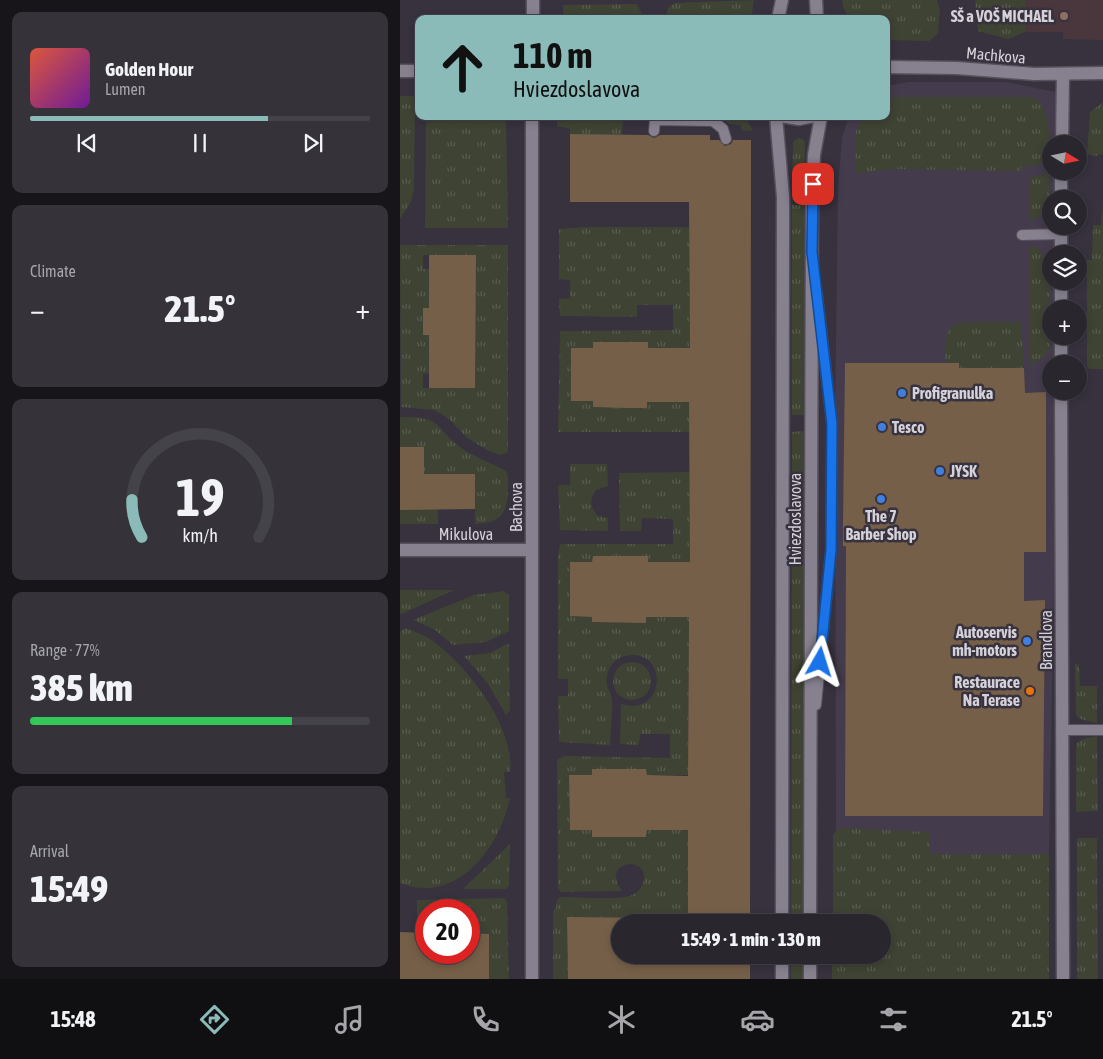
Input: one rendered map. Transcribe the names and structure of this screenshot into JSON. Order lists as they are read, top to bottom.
{
  "streets": {
    "street": [
      "Machkova",
      "Bachova",
      "Hviezdoslavova",
      "Mikulova",
      "Brandlova"
    ]
  },
  "crossings": [
    ["Bachova", "Mikulova"]
  ],
  "places": [
    "SŠ a VOŠ MICHAEL",
    "Profigranulka",
    "Tesco",
    "JYSK",
    "The 7 Barber Shop",
    "Autoservis mh-motors",
    "Restaurace Na Terase"
  ],
  "north": "right",
  "page": {
    "turn": ["110 m", "Hviezdoslavova"],
    "song": ["Golden Hour", "Lumen"],
    "map_buttons": ["+", "−"],
    "tile": [
      "Climate",
      ["Range · 77%", "385 km"],
      ["Arrival", "15:49"]
    ],
    "heat": ["−", "21.5°", "+"],
    "limit": "20",
    "trip": "15:49 · 1 min · 130 m",
    "tabs": ["15:48", "21.5°"],
    "gauge": ["19", "km/h"]
  }
}
